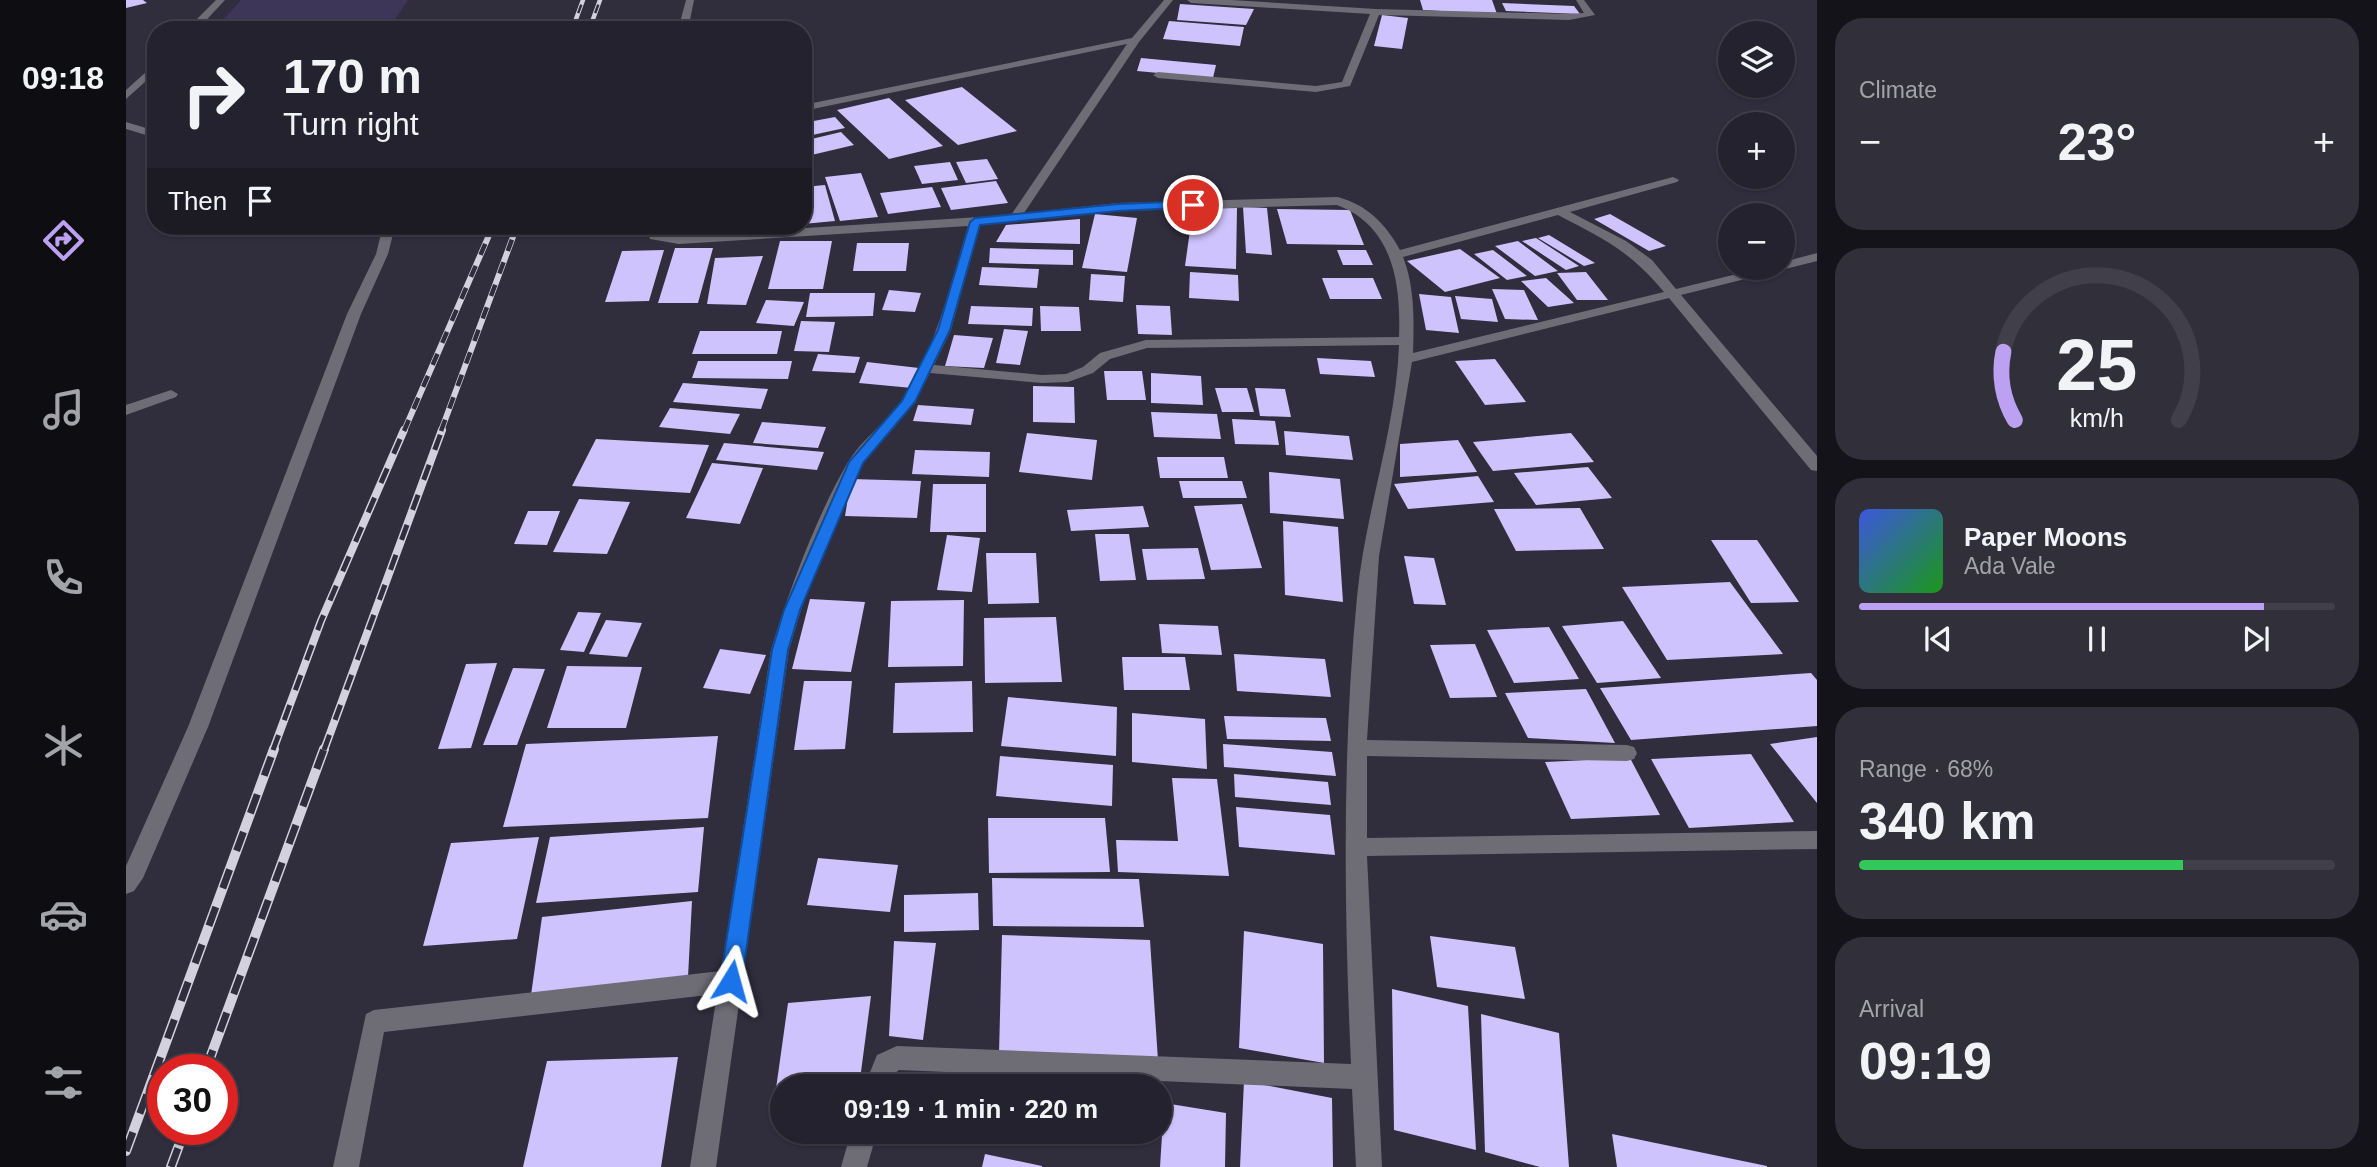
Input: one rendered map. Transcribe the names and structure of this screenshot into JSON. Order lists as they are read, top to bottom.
{
  "page": {
    "tabs": "09:18",
    "tile": [
      "Climate",
      ["Range · 68%", "340 km"],
      ["Arrival", "09:19"]
    ],
    "map_buttons": ["+", "−"],
    "turn": ["170 m", "Turn right"],
    "heat": ["−", "23°", "+"],
    "then": "Then",
    "song": ["Paper Moons", "Ada Vale"],
    "limit": "30",
    "trip": "09:19 · 1 min · 220 m",
    "gauge": ["25", "km/h"]
  }
}
